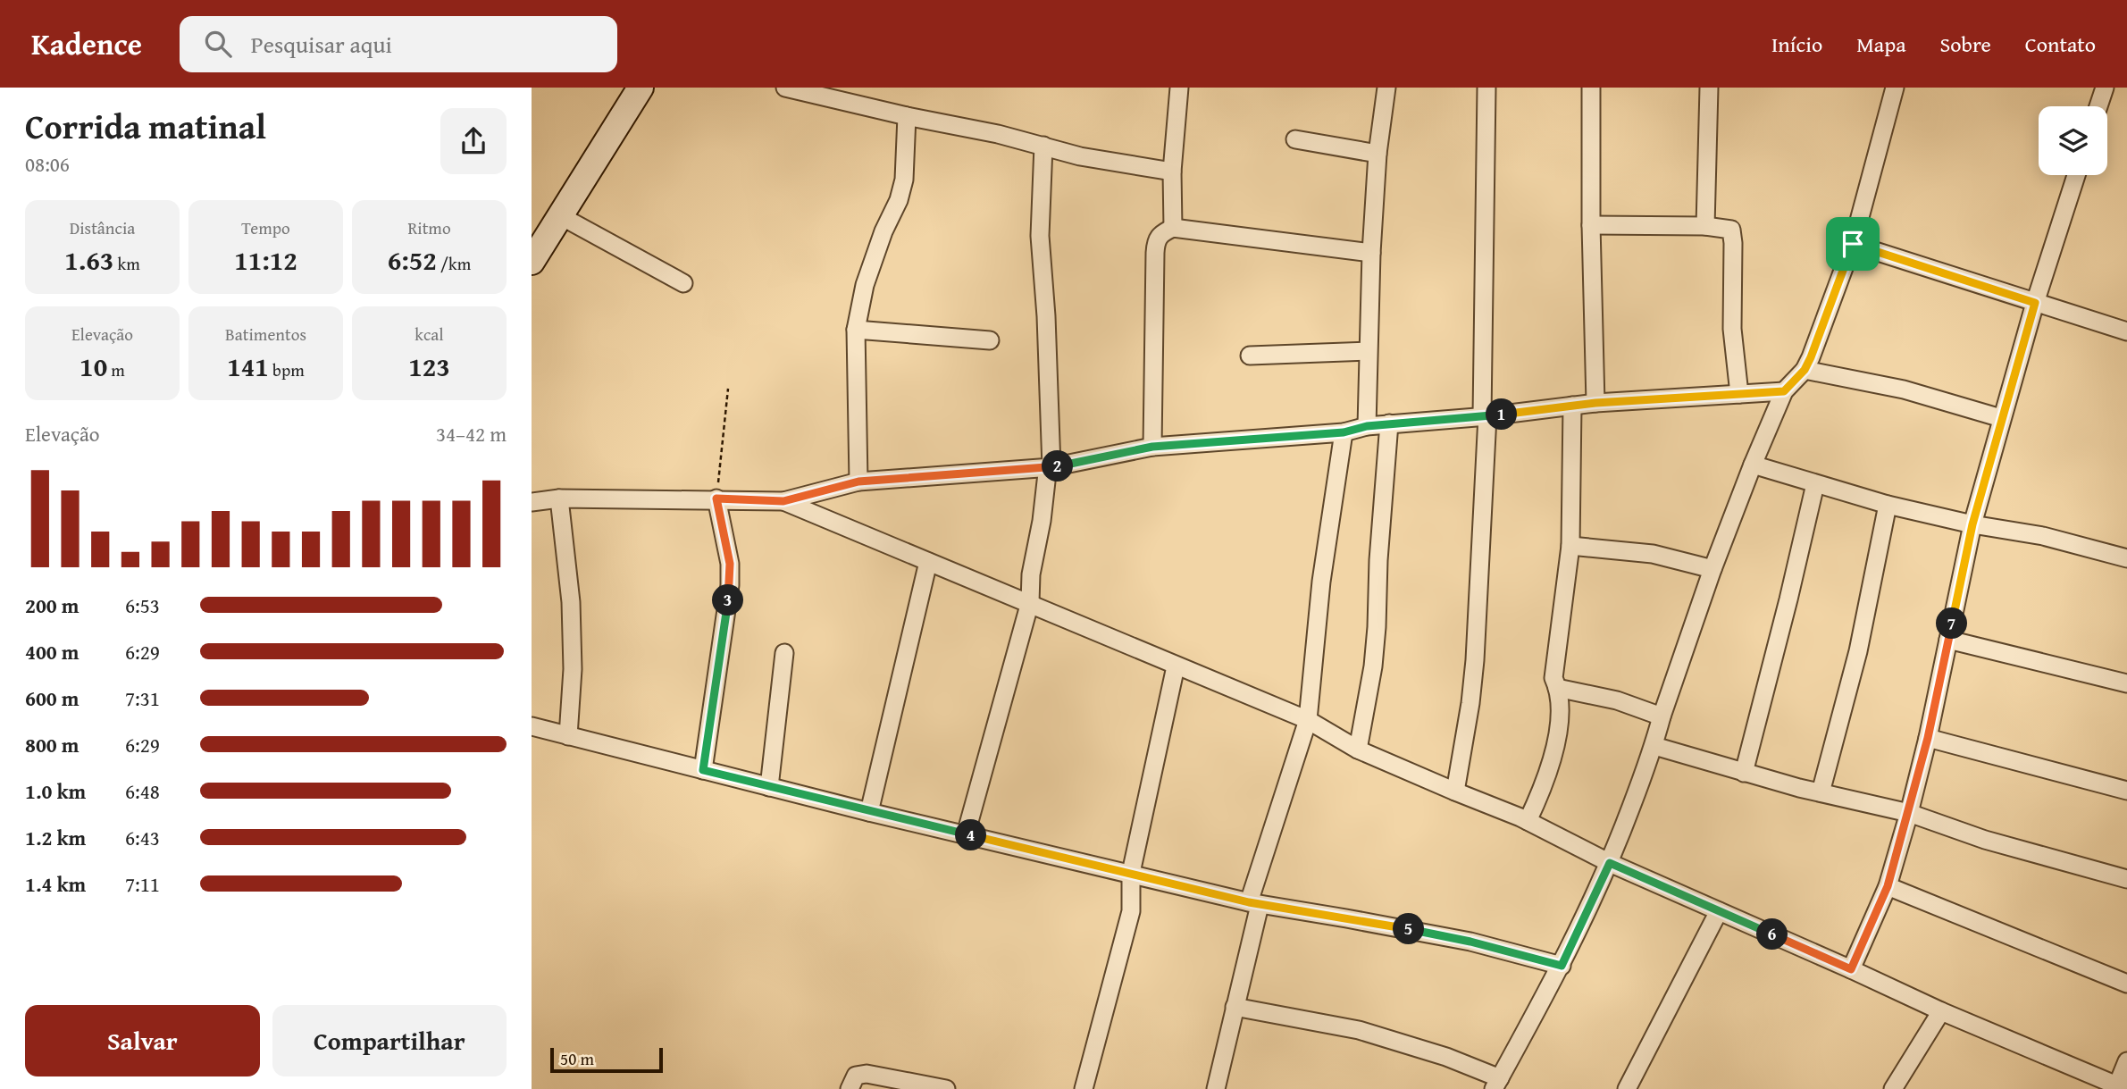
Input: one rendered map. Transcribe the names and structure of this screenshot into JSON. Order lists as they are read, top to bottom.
{
  "scale_bar": "50 m",
  "page": {
    "header": "Kadence",
    "search": "Pesquisar aqui",
    "nav": [
      "Início",
      "Mapa",
      "Sobre",
      "Contato"
    ],
    "heading": ["Corrida matinal", "08:06"],
    "stats": [
      ["Distância", "1.63 km"],
      ["Tempo", "11:12"],
      ["Ritmo", "6:52 /km"],
      ["Elevação", "10 m"],
      ["Batimentos", "141 bpm"],
      ["kcal", "123"]
    ],
    "pins": [
      "1",
      "2",
      "3",
      "7",
      "4",
      "5",
      "6"
    ],
    "chart": ["Elevação", "34–42 m"],
    "list": [
      {
        "name": "200 m",
        "note": "6:53"
      },
      {
        "name": "400 m",
        "note": "6:29"
      },
      {
        "name": "600 m",
        "note": "7:31"
      },
      {
        "name": "800 m",
        "note": "6:29"
      },
      {
        "name": "1.0 km",
        "note": "6:48"
      },
      {
        "name": "1.2 km",
        "note": "6:43"
      },
      {
        "name": "1.4 km",
        "note": "7:11"
      }
    ],
    "buttons": ["Salvar", "Compartilhar"],
    "scale": "50 m"
  }
}
